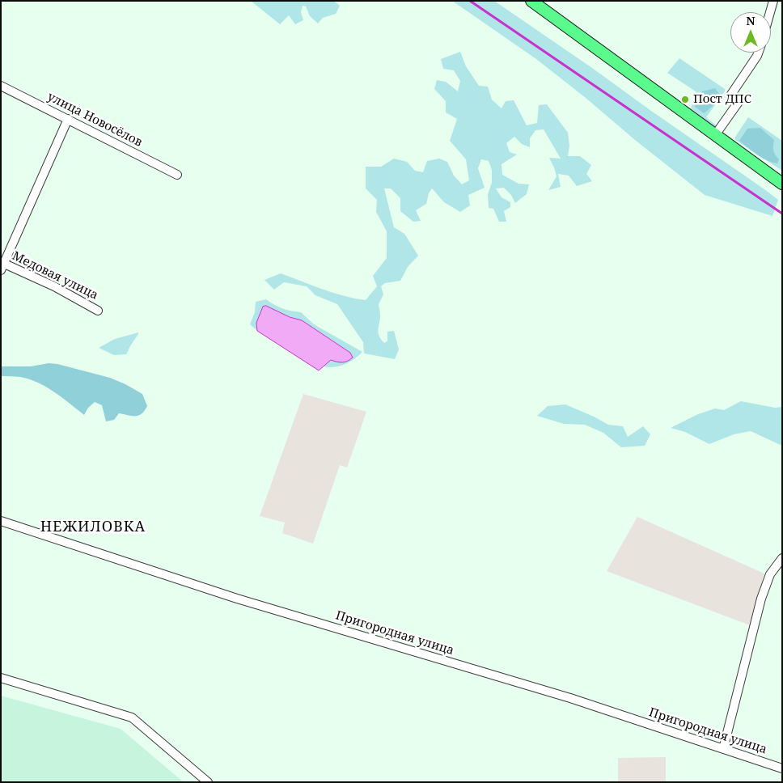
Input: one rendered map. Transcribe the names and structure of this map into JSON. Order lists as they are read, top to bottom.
{
  "streets": {
    "street": ["улица Новосёлов", "Медовая улица", "Пригородная улица"]
  },
  "districts": ["НЕЖИЛОВКА"],
  "places": ["Пост ДПС"],
  "north": "top"
}
